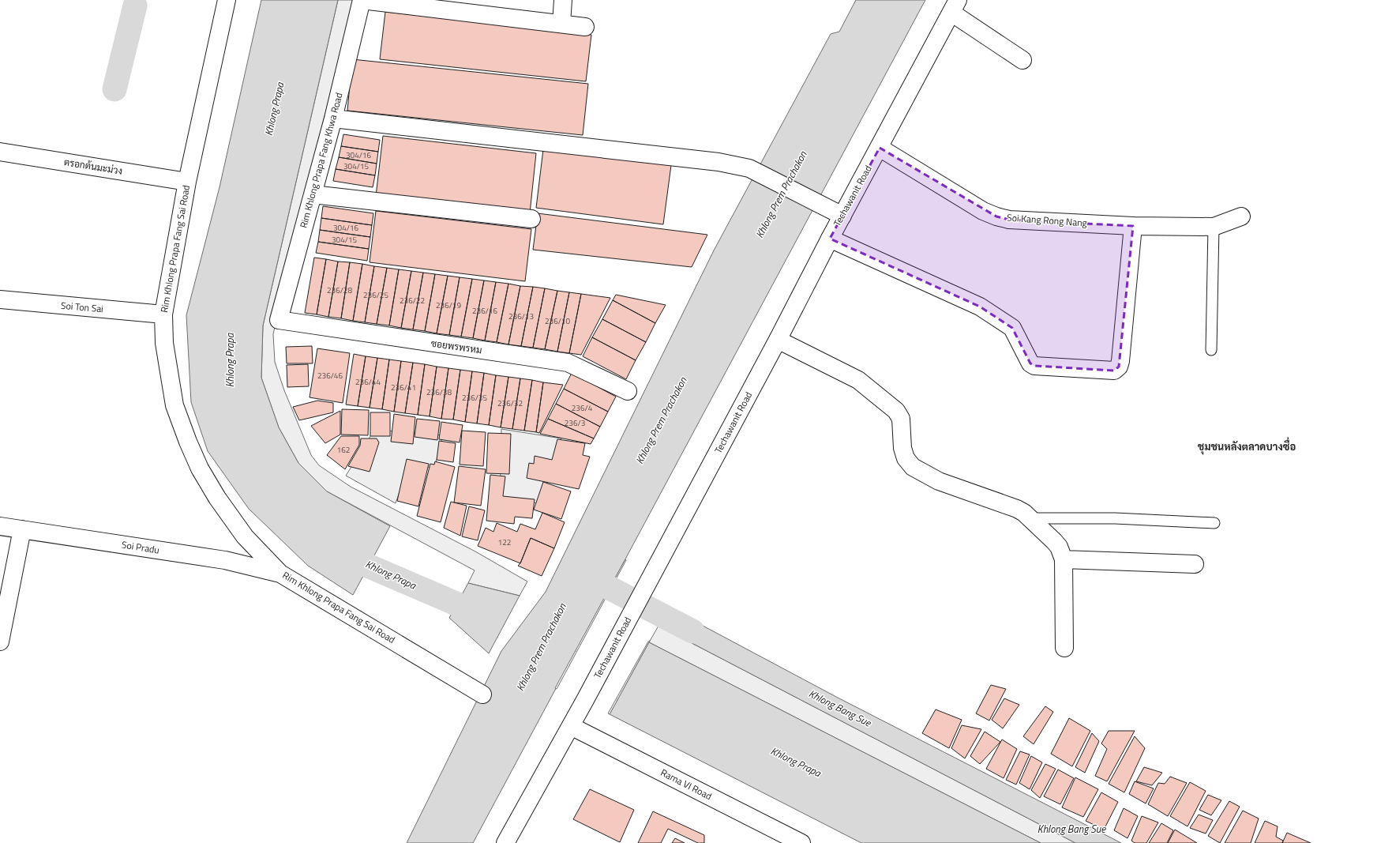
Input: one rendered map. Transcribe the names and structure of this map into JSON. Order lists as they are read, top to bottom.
{
  "streets": {
    "street": [
      "Rim Khlong Prapa Fang Khwa Road",
      "ตรอกต้นมะม่วง",
      "Techawanit Road",
      "Soi Kang Rong Nang",
      "Rim Khlong Prapa Fang Sai Road",
      "Soi Ton Sai",
      "ซอยพรพรหม",
      "Soi Pradu",
      "Rama VI Road"
    ]
  },
  "crossings": [
    ["Rim Khlong Prapa Fang Khwa Road", "ซอยพรพรหม"],
    ["ตรอกต้นมะม่วง", "Rim Khlong Prapa Fang Sai Road"],
    ["Techawanit Road", "Soi Kang Rong Nang"],
    ["Techawanit Road", "Rama VI Road"],
    ["Rim Khlong Prapa Fang Sai Road", "Soi Ton Sai"],
    ["Rim Khlong Prapa Fang Sai Road", "Soi Pradu"]
  ],
  "districts": ["ชุมชนหลังตลาดบางซื่อ"],
  "water": ["Khlong Prapa", "Khlong Prem Prachakon", "Khlong Bang Sue"],
  "house_numbers": [
    "304/16",
    "304/15",
    "304/16",
    "304/15",
    "236/28",
    "236/25",
    "236/22",
    "236/19",
    "236/16",
    "236/13",
    "236/10",
    "236/46",
    "236/44",
    "236/41",
    "236/38",
    "236/35",
    "236/32",
    "236/4",
    "236/3",
    "162",
    "122"
  ]
}
